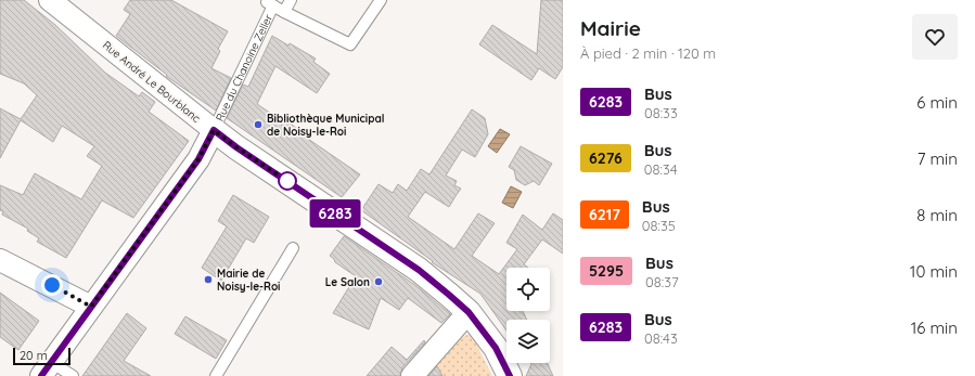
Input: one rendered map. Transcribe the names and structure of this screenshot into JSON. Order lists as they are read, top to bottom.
{
  "streets": {
    "street": ["Rue André Le Bourblanc"],
    "lane": ["Rue du Chanoine Zeller"]
  },
  "crossings": [
    ["Rue du Chanoine Zeller", "Rue André Le Bourblanc"]
  ],
  "places": ["Bibliothèque Municipal de Noisy-le-Roi", "Mairie de Noisy-le-Roi", "Le Salon"],
  "lines": ["bus line 6283"],
  "scale_bar": "20 m",
  "page": {
    "on_map": "6283",
    "heading": ["Mairie", "À pied · 2 min · 120 m"],
    "list": [
      {
        "mark": "6283",
        "name": "Bus",
        "note": "08:33",
        "value": "6 min"
      },
      {
        "mark": "6276",
        "name": "Bus",
        "note": "08:34",
        "value": "7 min"
      },
      {
        "mark": "6217",
        "name": "Bus",
        "note": "08:35",
        "value": "8 min"
      },
      {
        "mark": "5295",
        "name": "Bus",
        "note": "08:37",
        "value": "10 min"
      },
      {
        "mark": "6283",
        "name": "Bus",
        "note": "08:43",
        "value": "16 min"
      }
    ],
    "scale": "20 m"
  }
}
